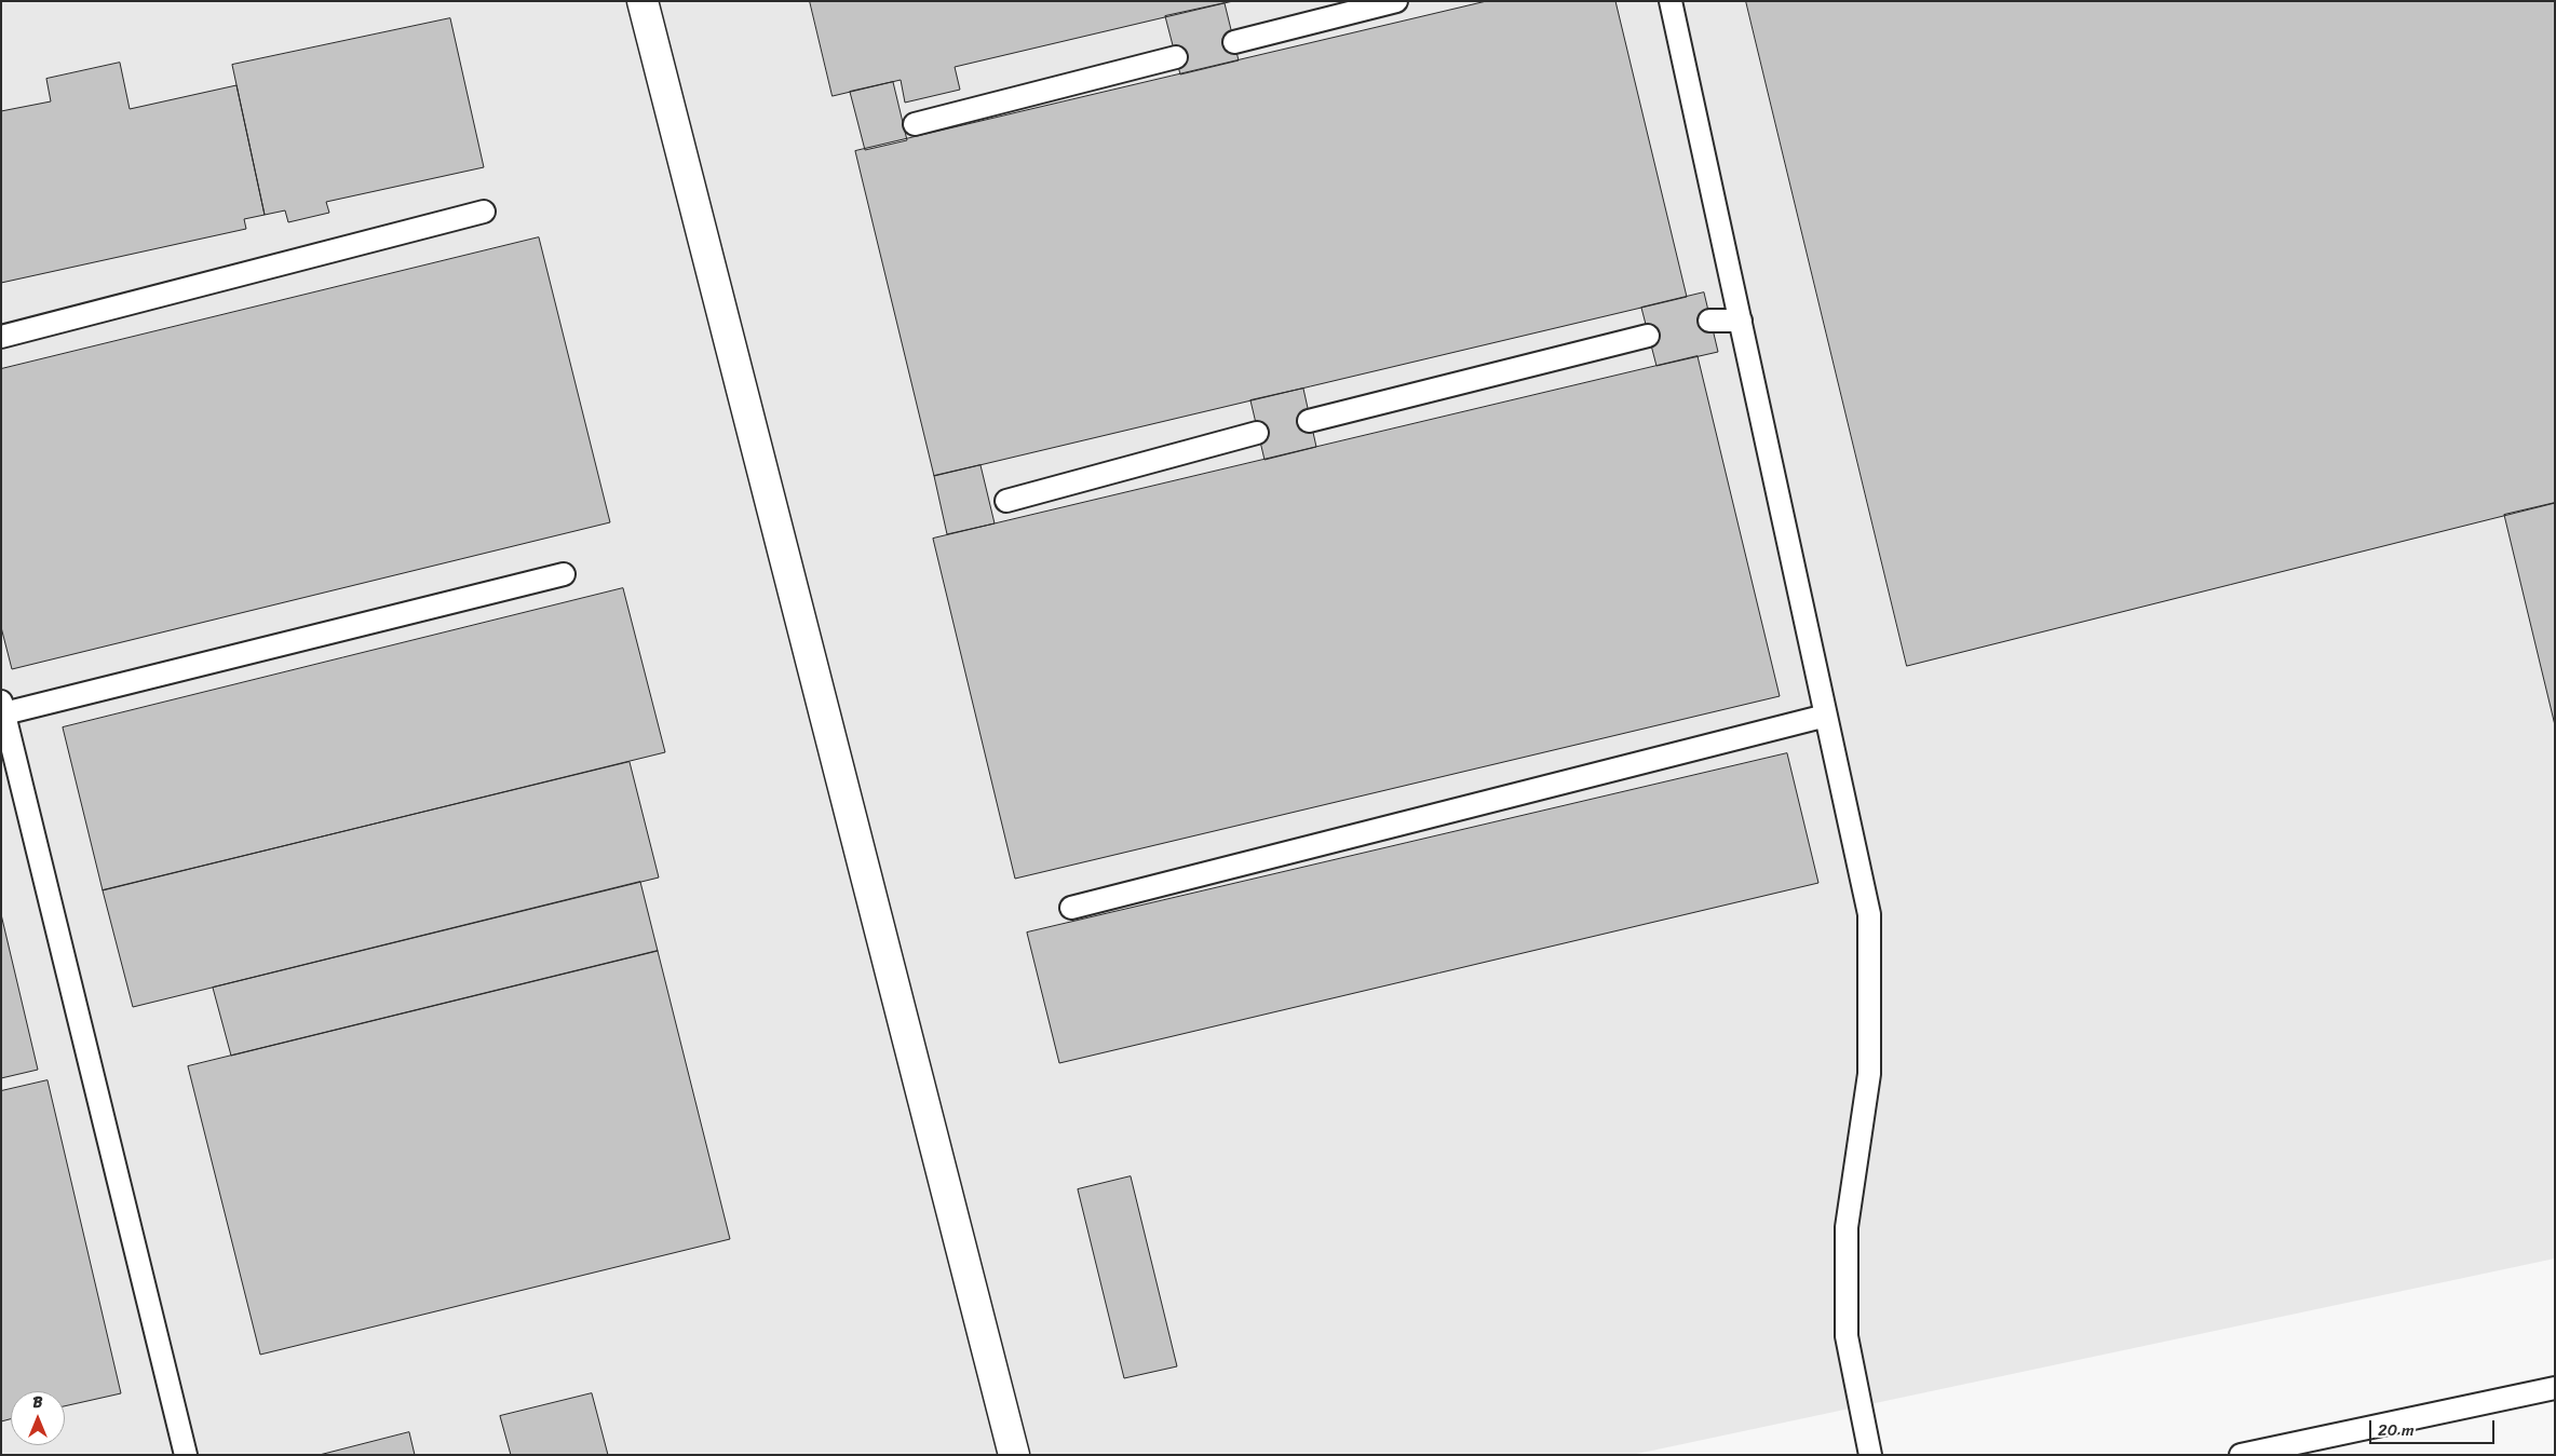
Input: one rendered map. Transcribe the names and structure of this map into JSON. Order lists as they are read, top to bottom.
{
  "scale_bar": "20 m",
  "north": "top"
}
